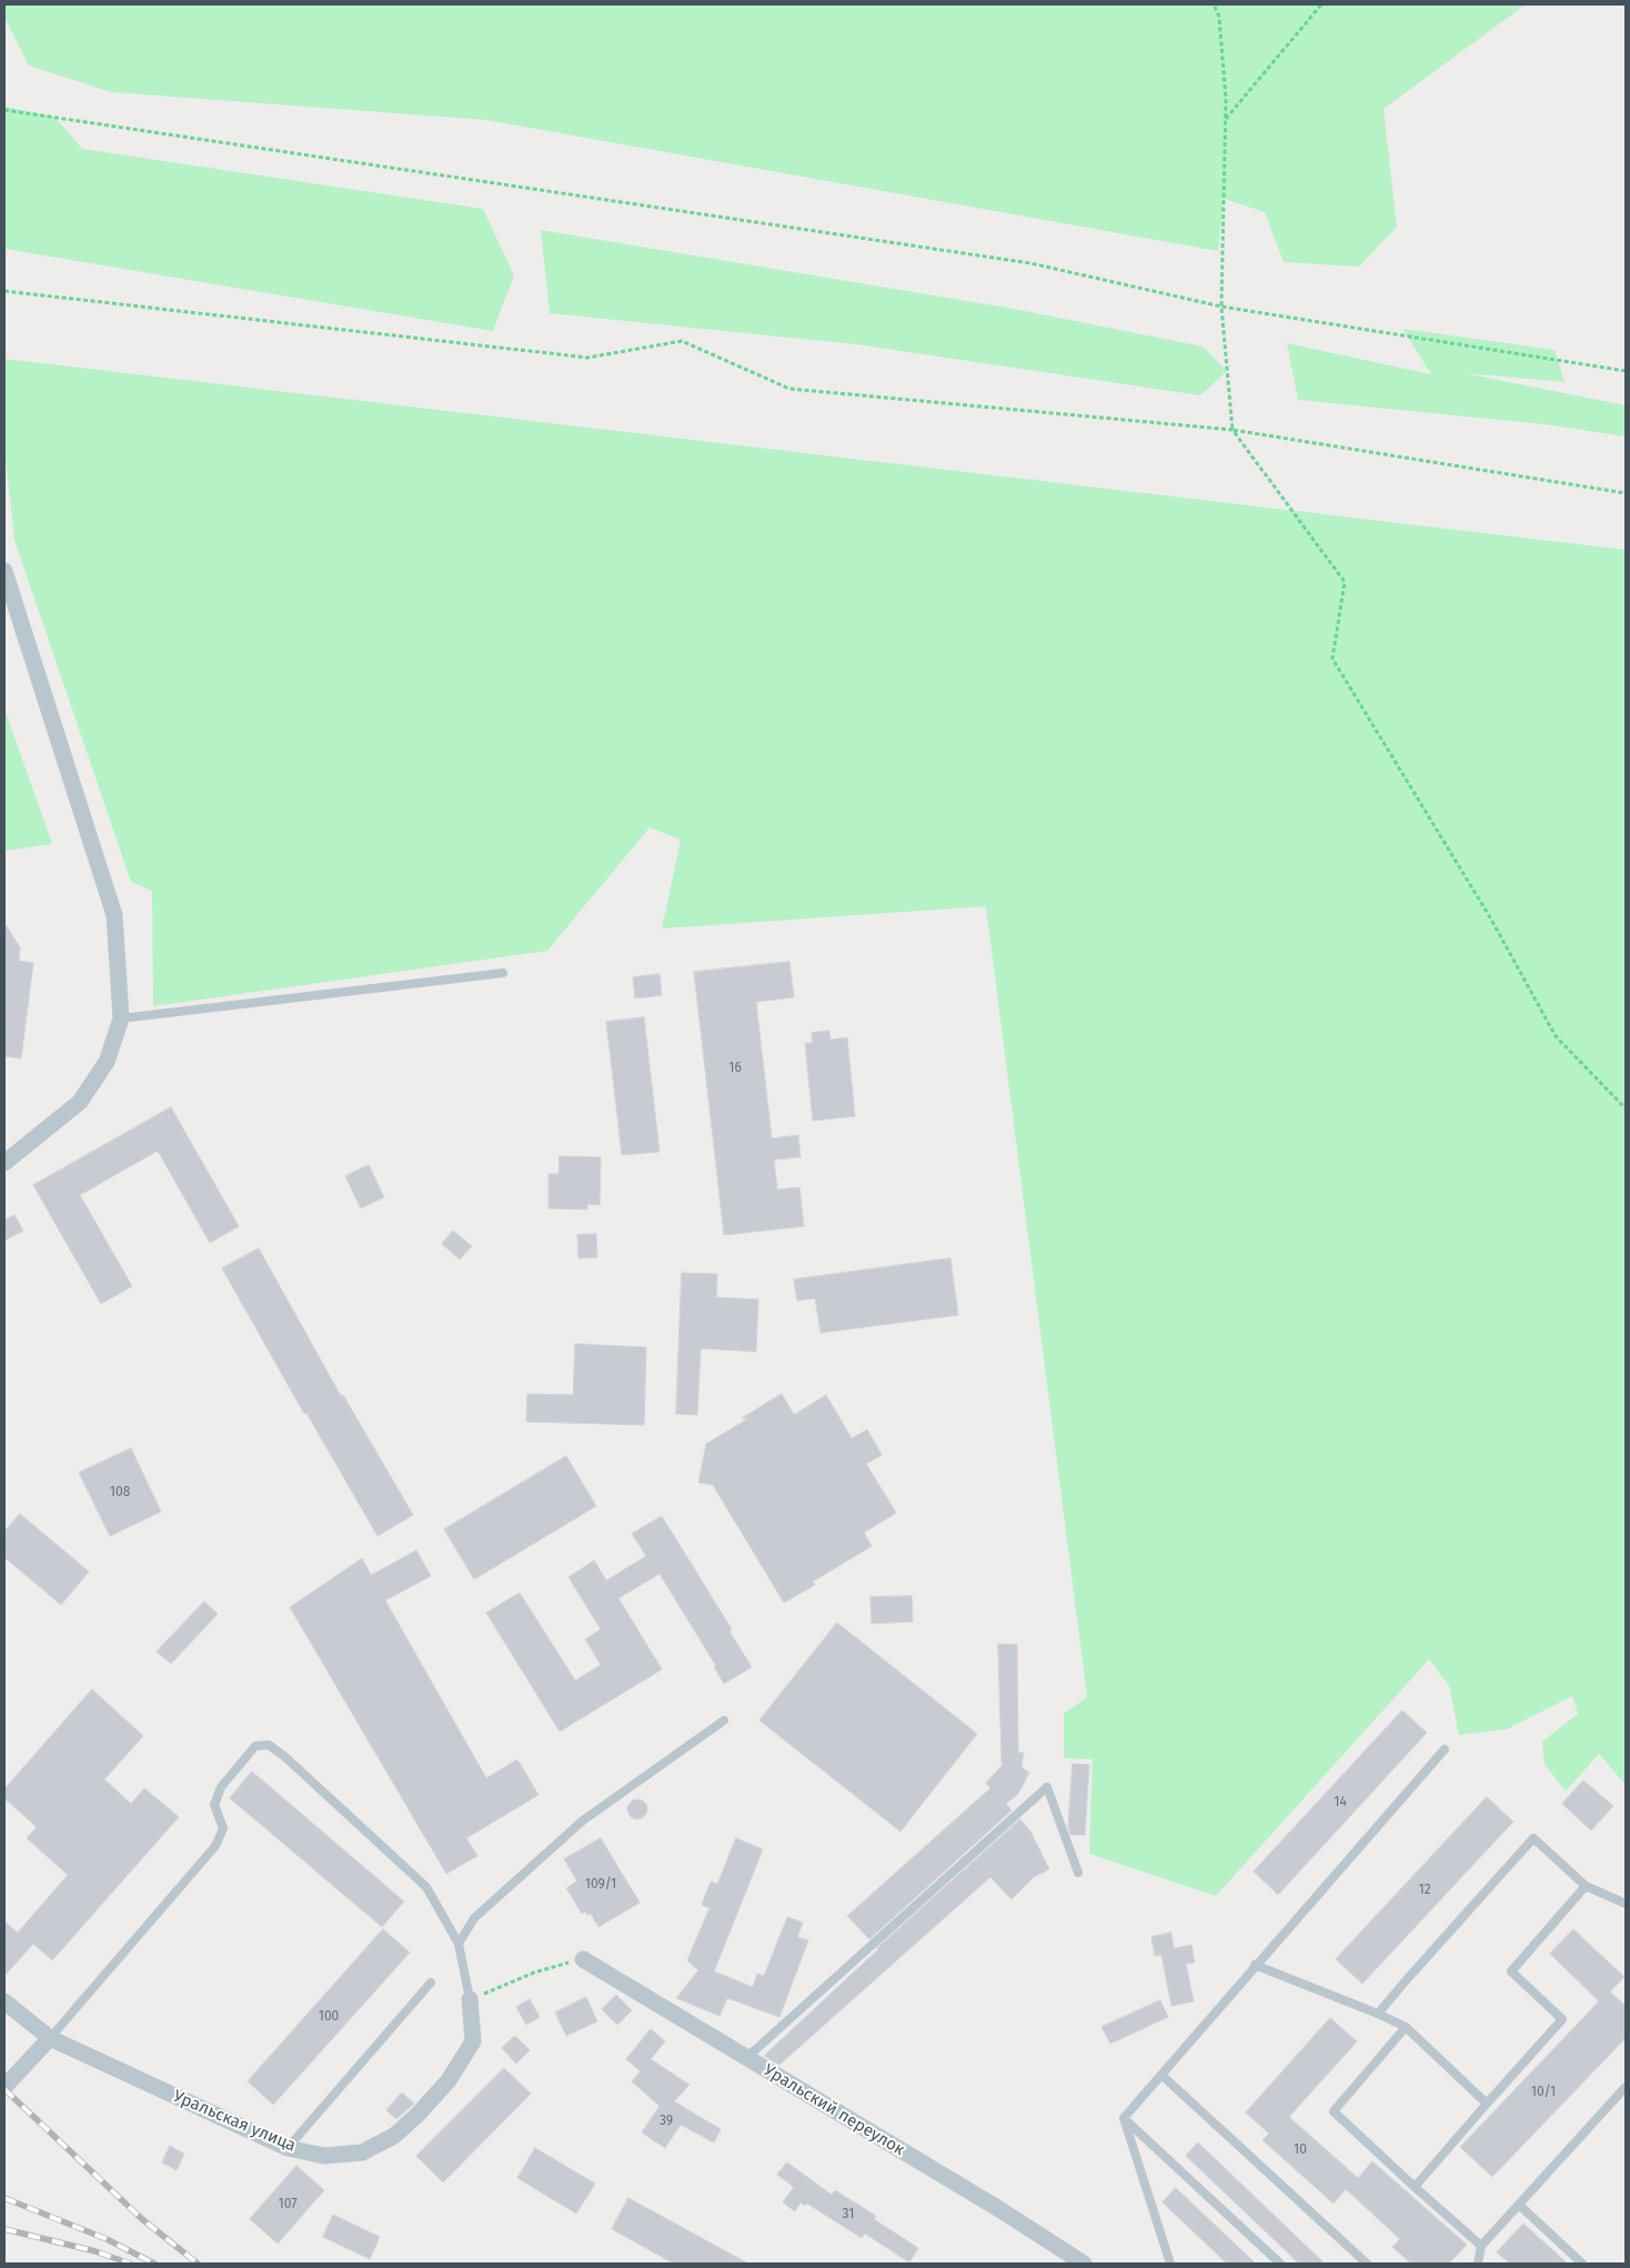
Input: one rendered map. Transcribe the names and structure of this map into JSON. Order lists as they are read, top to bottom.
{
  "streets": {
    "street": ["Уральский переулок", "Уральская улица"]
  },
  "house_numbers": [
    "16",
    "108",
    "14",
    "109/1",
    "12",
    "100",
    "10/1",
    "39",
    "10",
    "107",
    "31"
  ]
}
